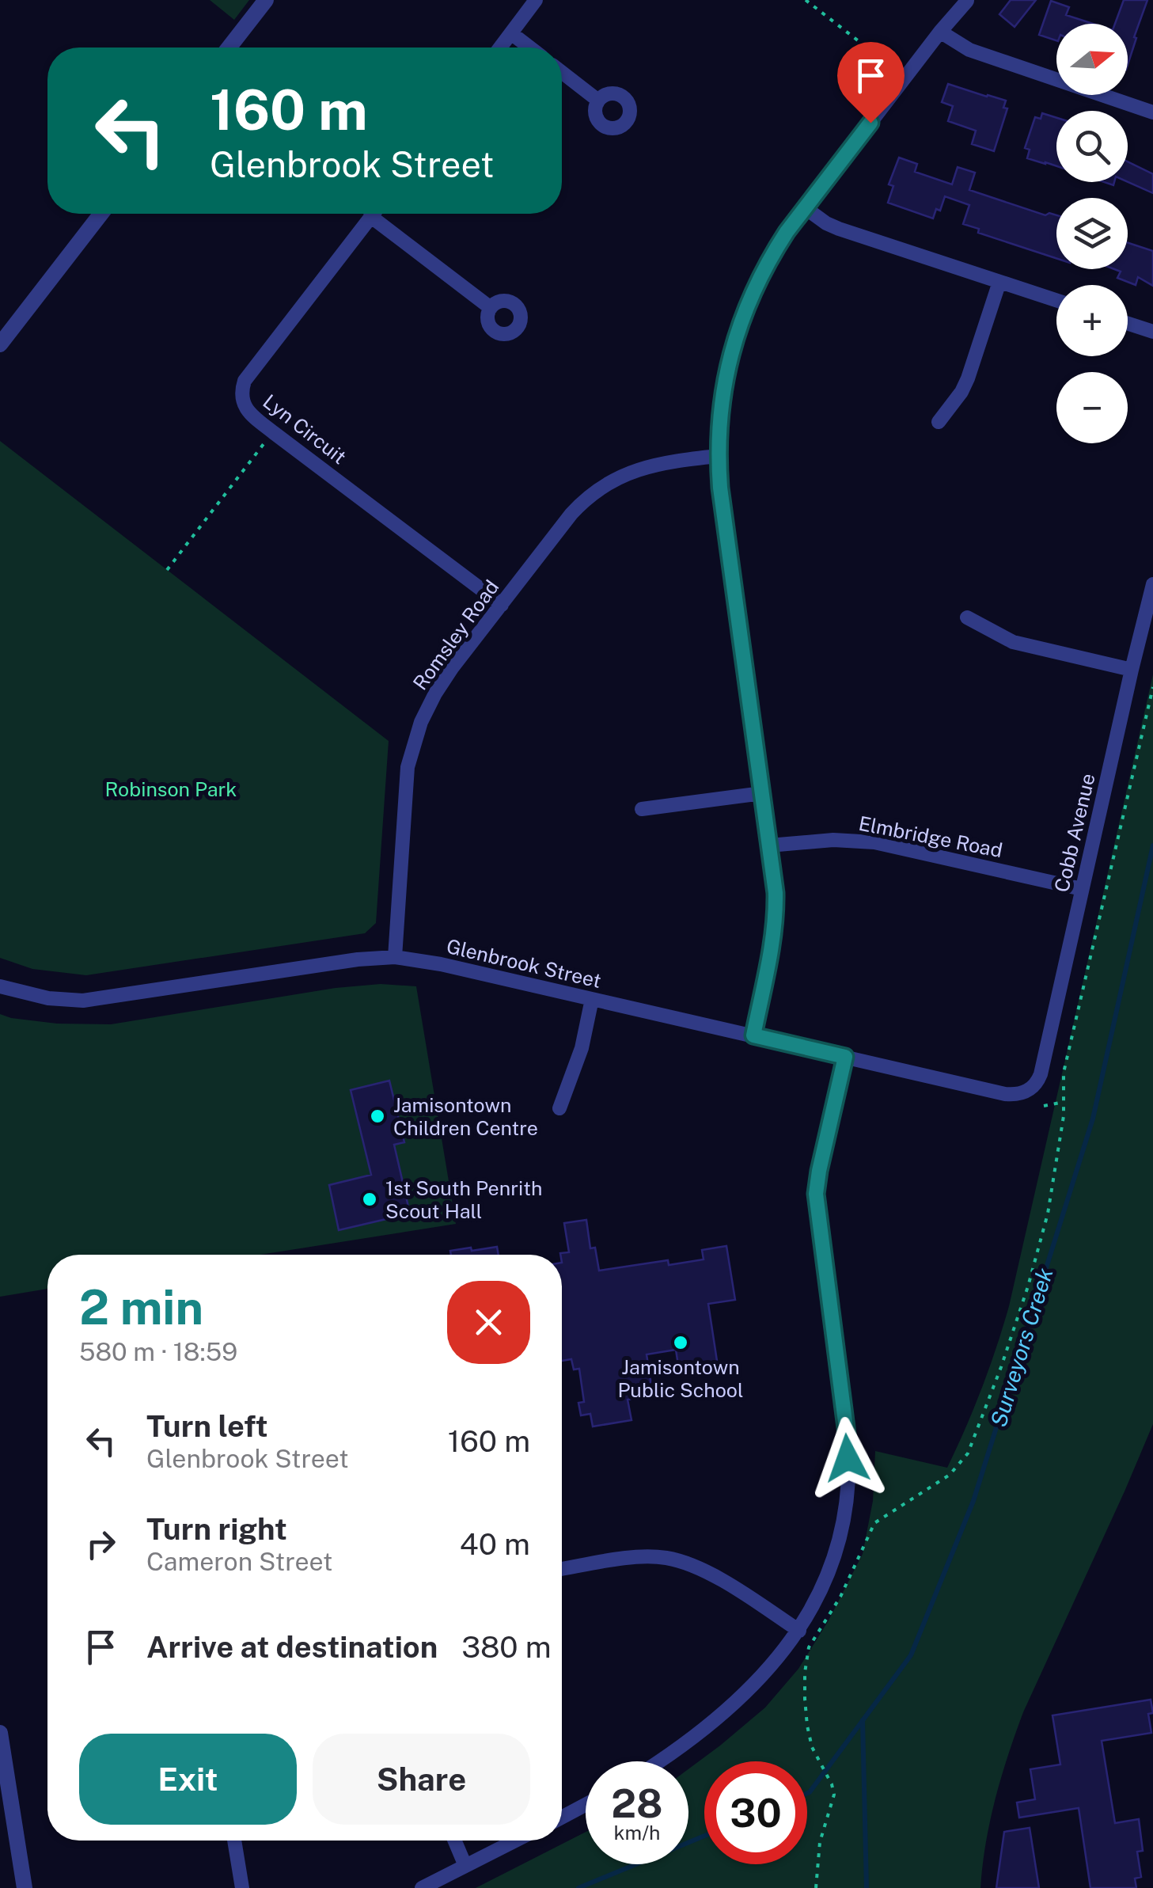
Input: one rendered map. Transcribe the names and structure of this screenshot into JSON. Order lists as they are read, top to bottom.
{
  "streets": {
    "street": [
      "Lyn Circuit",
      "Romsley Road",
      "Cobb Avenue",
      "Elmbridge Road",
      "Glenbrook Street"
    ]
  },
  "crossings": [
    ["Lyn Circuit", "Romsley Road"],
    ["Romsley Road", "Glenbrook Street"],
    ["Cobb Avenue", "Elmbridge Road"],
    ["Cobb Avenue", "Glenbrook Street"]
  ],
  "water": ["Surveyors Creek"],
  "parks": ["Robinson Park"],
  "places": ["Jamisontown Children Centre", "1st South Penrith Scout Hall", "Jamisontown Public School"],
  "north": "right",
  "page": {
    "map_buttons": ["+", "−"],
    "turn": ["160 m", "Glenbrook Street"],
    "heading": ["2 min", "580 m · 18:59"],
    "list": [
      {
        "name": "Turn left",
        "note": "Glenbrook Street",
        "value": "160 m"
      },
      {
        "name": "Turn right",
        "note": "Cameron Street",
        "value": "40 m"
      },
      {
        "name": "Arrive at destination",
        "value": "380 m"
      }
    ],
    "buttons": ["Exit", "Share"],
    "speed": "28 km/h",
    "limit": "30"
  }
}
